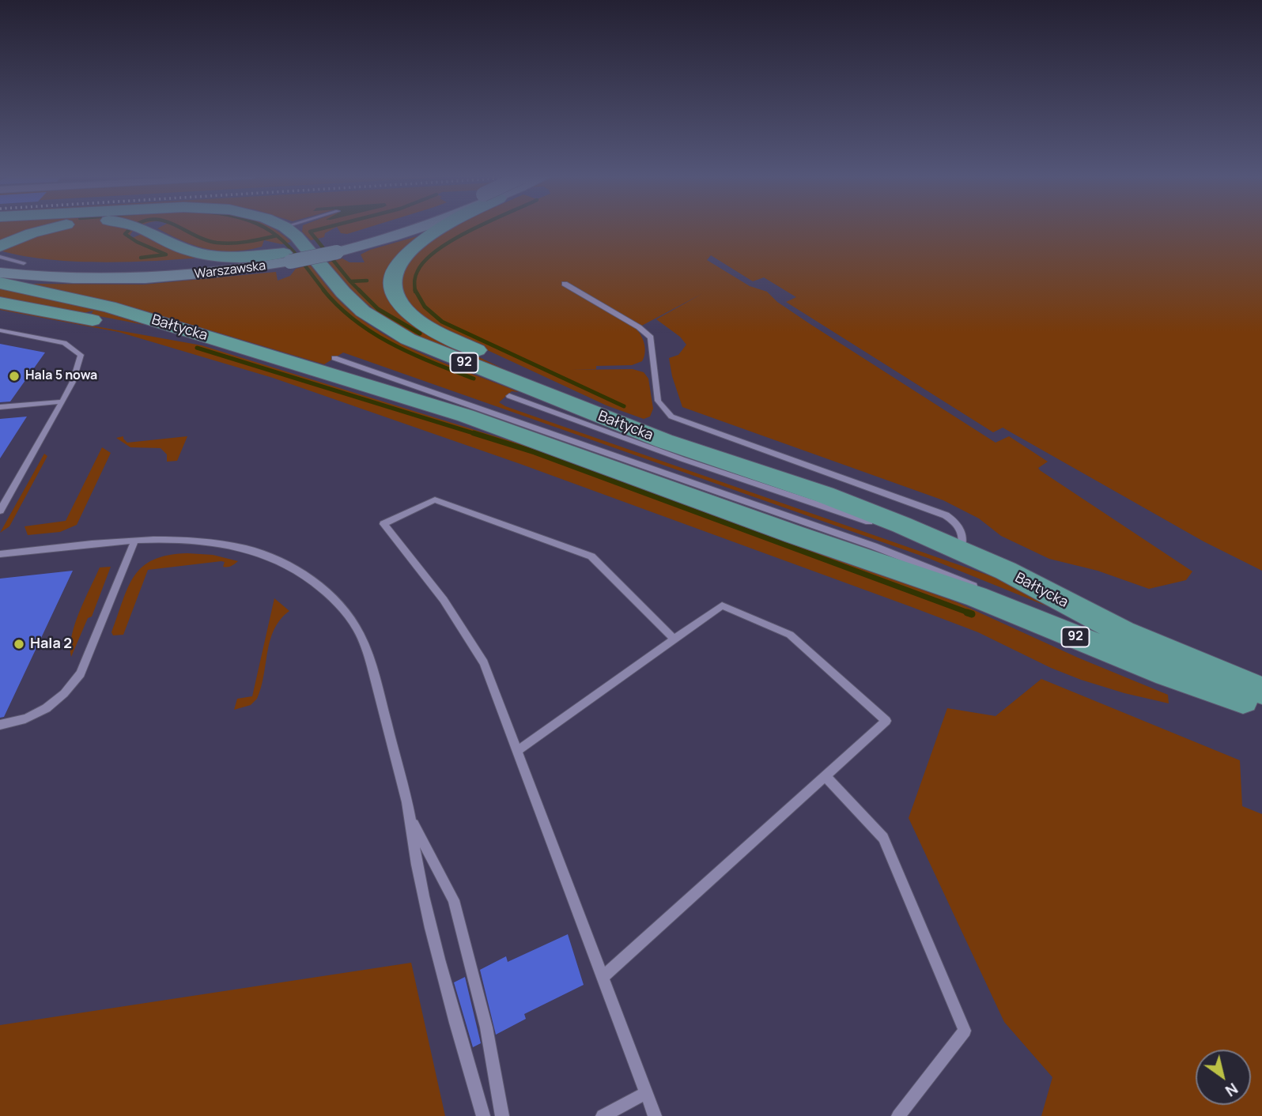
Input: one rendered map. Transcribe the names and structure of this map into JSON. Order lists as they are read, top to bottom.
{
  "streets": {
    "main road": ["Warszawska", "Bałtycka", "92"]
  },
  "places": ["Hala 5 nowa", "Hala 2"],
  "north": "bottom right"
}
